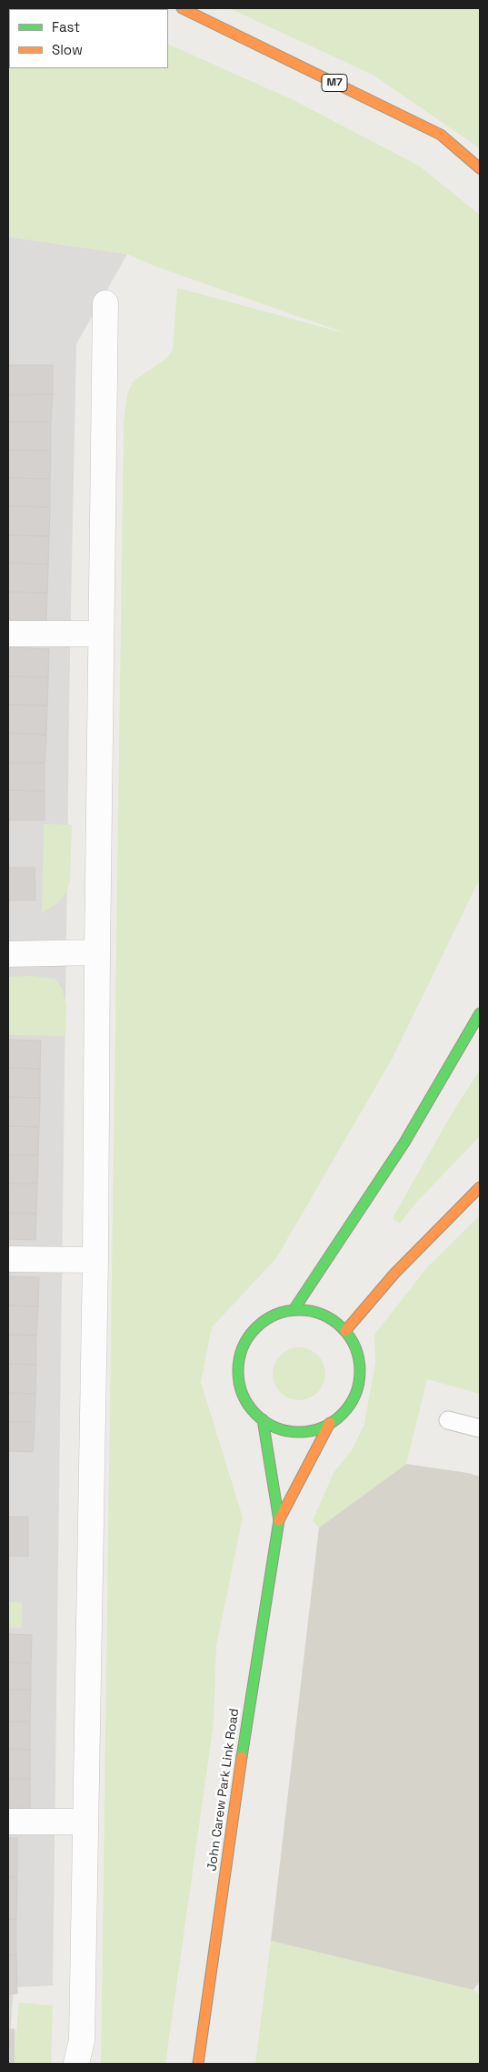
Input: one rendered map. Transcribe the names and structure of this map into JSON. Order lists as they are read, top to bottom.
{
  "streets": {
    "main road": ["M7", "John Carew Park Link Road"]
  },
  "legend": ["Fast", "Slow"]
}
